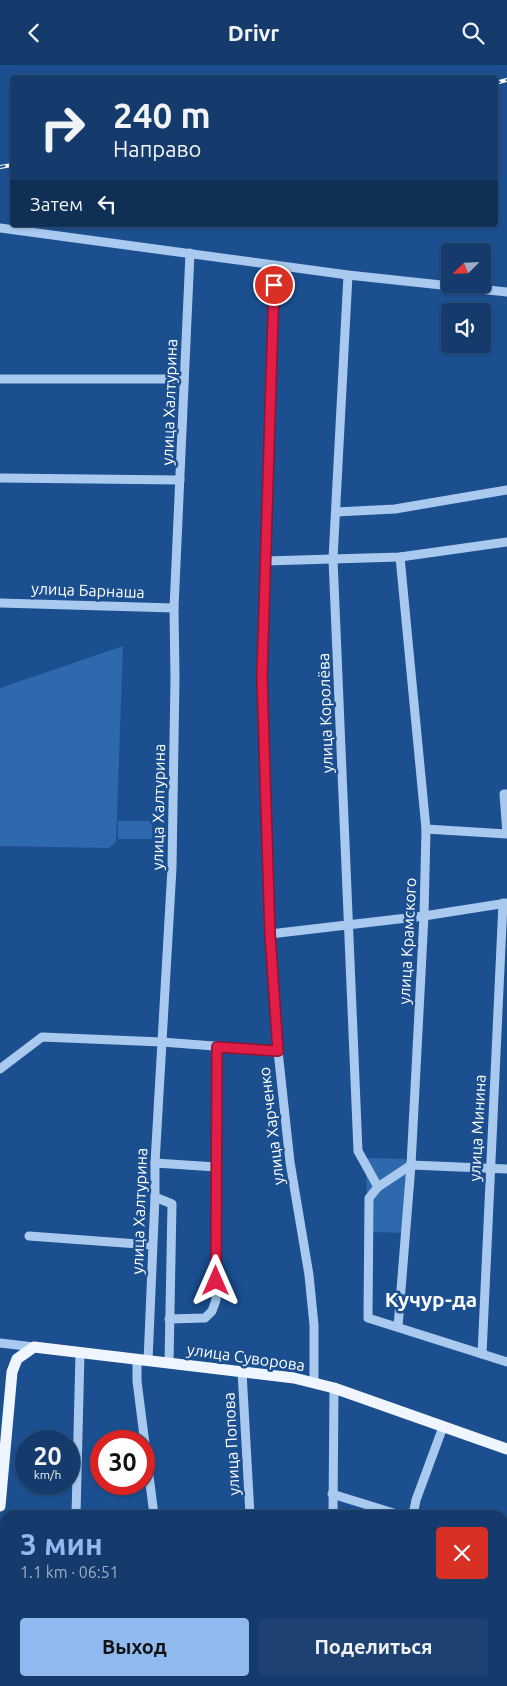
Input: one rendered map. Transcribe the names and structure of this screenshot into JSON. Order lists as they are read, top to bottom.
{
  "streets": {
    "main road": ["улица Суворова"],
    "street": [
      "улица Халтурина",
      "улица Барнаша",
      "улица Королёва",
      "улица Крамского",
      "улица Харченко",
      "улица Минина",
      "улица Попова"
    ]
  },
  "crossings": [
    ["улица Халтурина", "улица Барнаша"],
    ["улица Халтурина", "улица Суворова"],
    ["улица Харченко", "улица Суворова"],
    ["улица Суворова", "улица Попова"]
  ],
  "districts": ["Кучур-да"],
  "north": "bottom left",
  "page": {
    "header": "Drivr",
    "turn": ["240 m", "Направо"],
    "then": "Затем",
    "speed": "20 km/h",
    "limit": "30",
    "heading": ["3 мин", "1.1 km · 06:51"],
    "buttons": ["Выход", "Поделиться"]
  }
}
